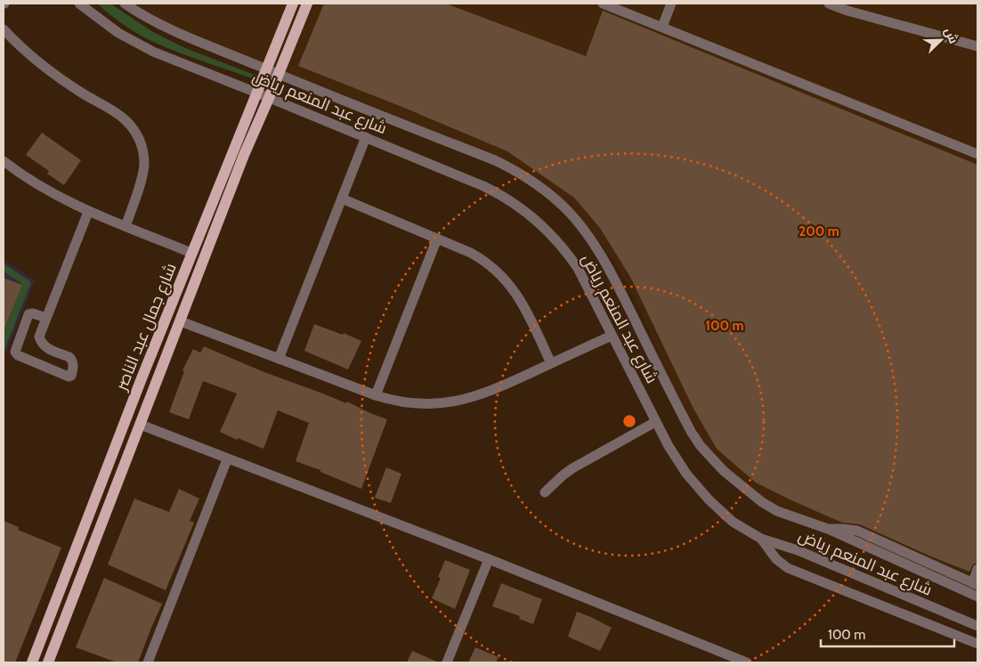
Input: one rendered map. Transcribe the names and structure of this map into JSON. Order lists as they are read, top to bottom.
{
  "streets": {
    "main road": ["شارع جمال عبد الناصر"],
    "street": ["شارع عبد المنعم رياض"]
  },
  "crossings": [
    ["شارع عبد المنعم رياض", "شارع جمال عبد الناصر"]
  ],
  "scale_bar": "100 m",
  "north": "top right",
  "rings": ["200 m", "100 m"]
}
